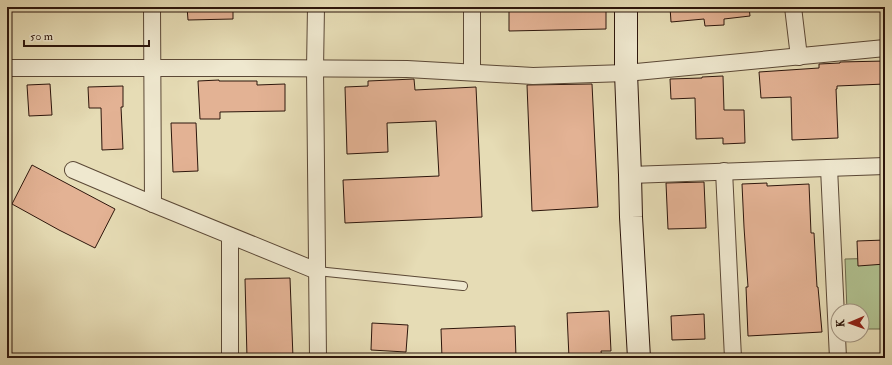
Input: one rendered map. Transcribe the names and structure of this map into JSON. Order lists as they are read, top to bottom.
{
  "scale_bar": "50 m",
  "north": "left"
}
